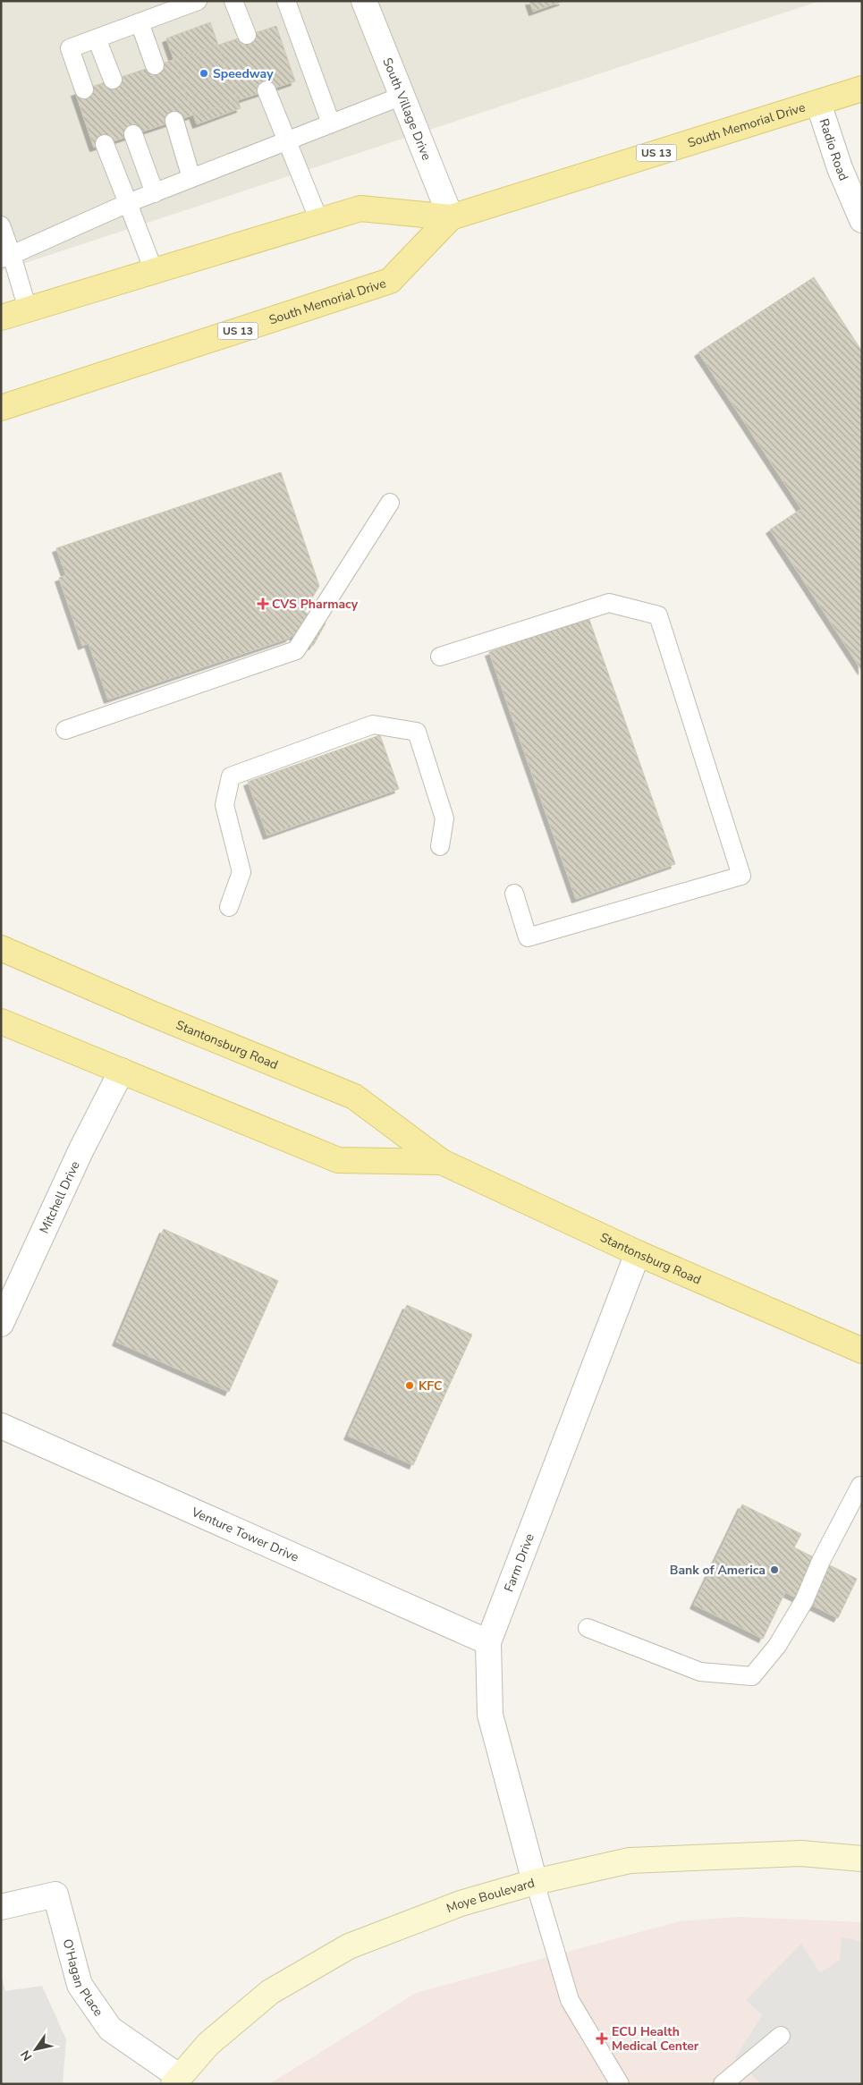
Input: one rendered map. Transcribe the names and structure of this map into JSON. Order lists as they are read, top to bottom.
{
  "streets": {
    "main road": ["South Memorial Drive", "US 13", "Stantonsburg Road"],
    "street": [
      "South Village Drive",
      "Radio Road",
      "Mitchell Drive",
      "Venture Tower Drive",
      "Farm Drive",
      "Moye Boulevard",
      "O'Hagan Place"
    ]
  },
  "crossings": [
    ["South Village Drive", "South Memorial Drive"],
    ["South Memorial Drive", "Radio Road"],
    ["Stantonsburg Road", "Mitchell Drive"],
    ["Stantonsburg Road", "Farm Drive"],
    ["Venture Tower Drive", "Farm Drive"],
    ["Farm Drive", "Moye Boulevard"],
    ["Moye Boulevard", "O'Hagan Place"]
  ],
  "places": {
    "other": ["Speedway", "KFC", "Bank of America"],
    "health": ["CVS Pharmacy", "ECU Health Medical Center"]
  },
  "north": "bottom left"
}
